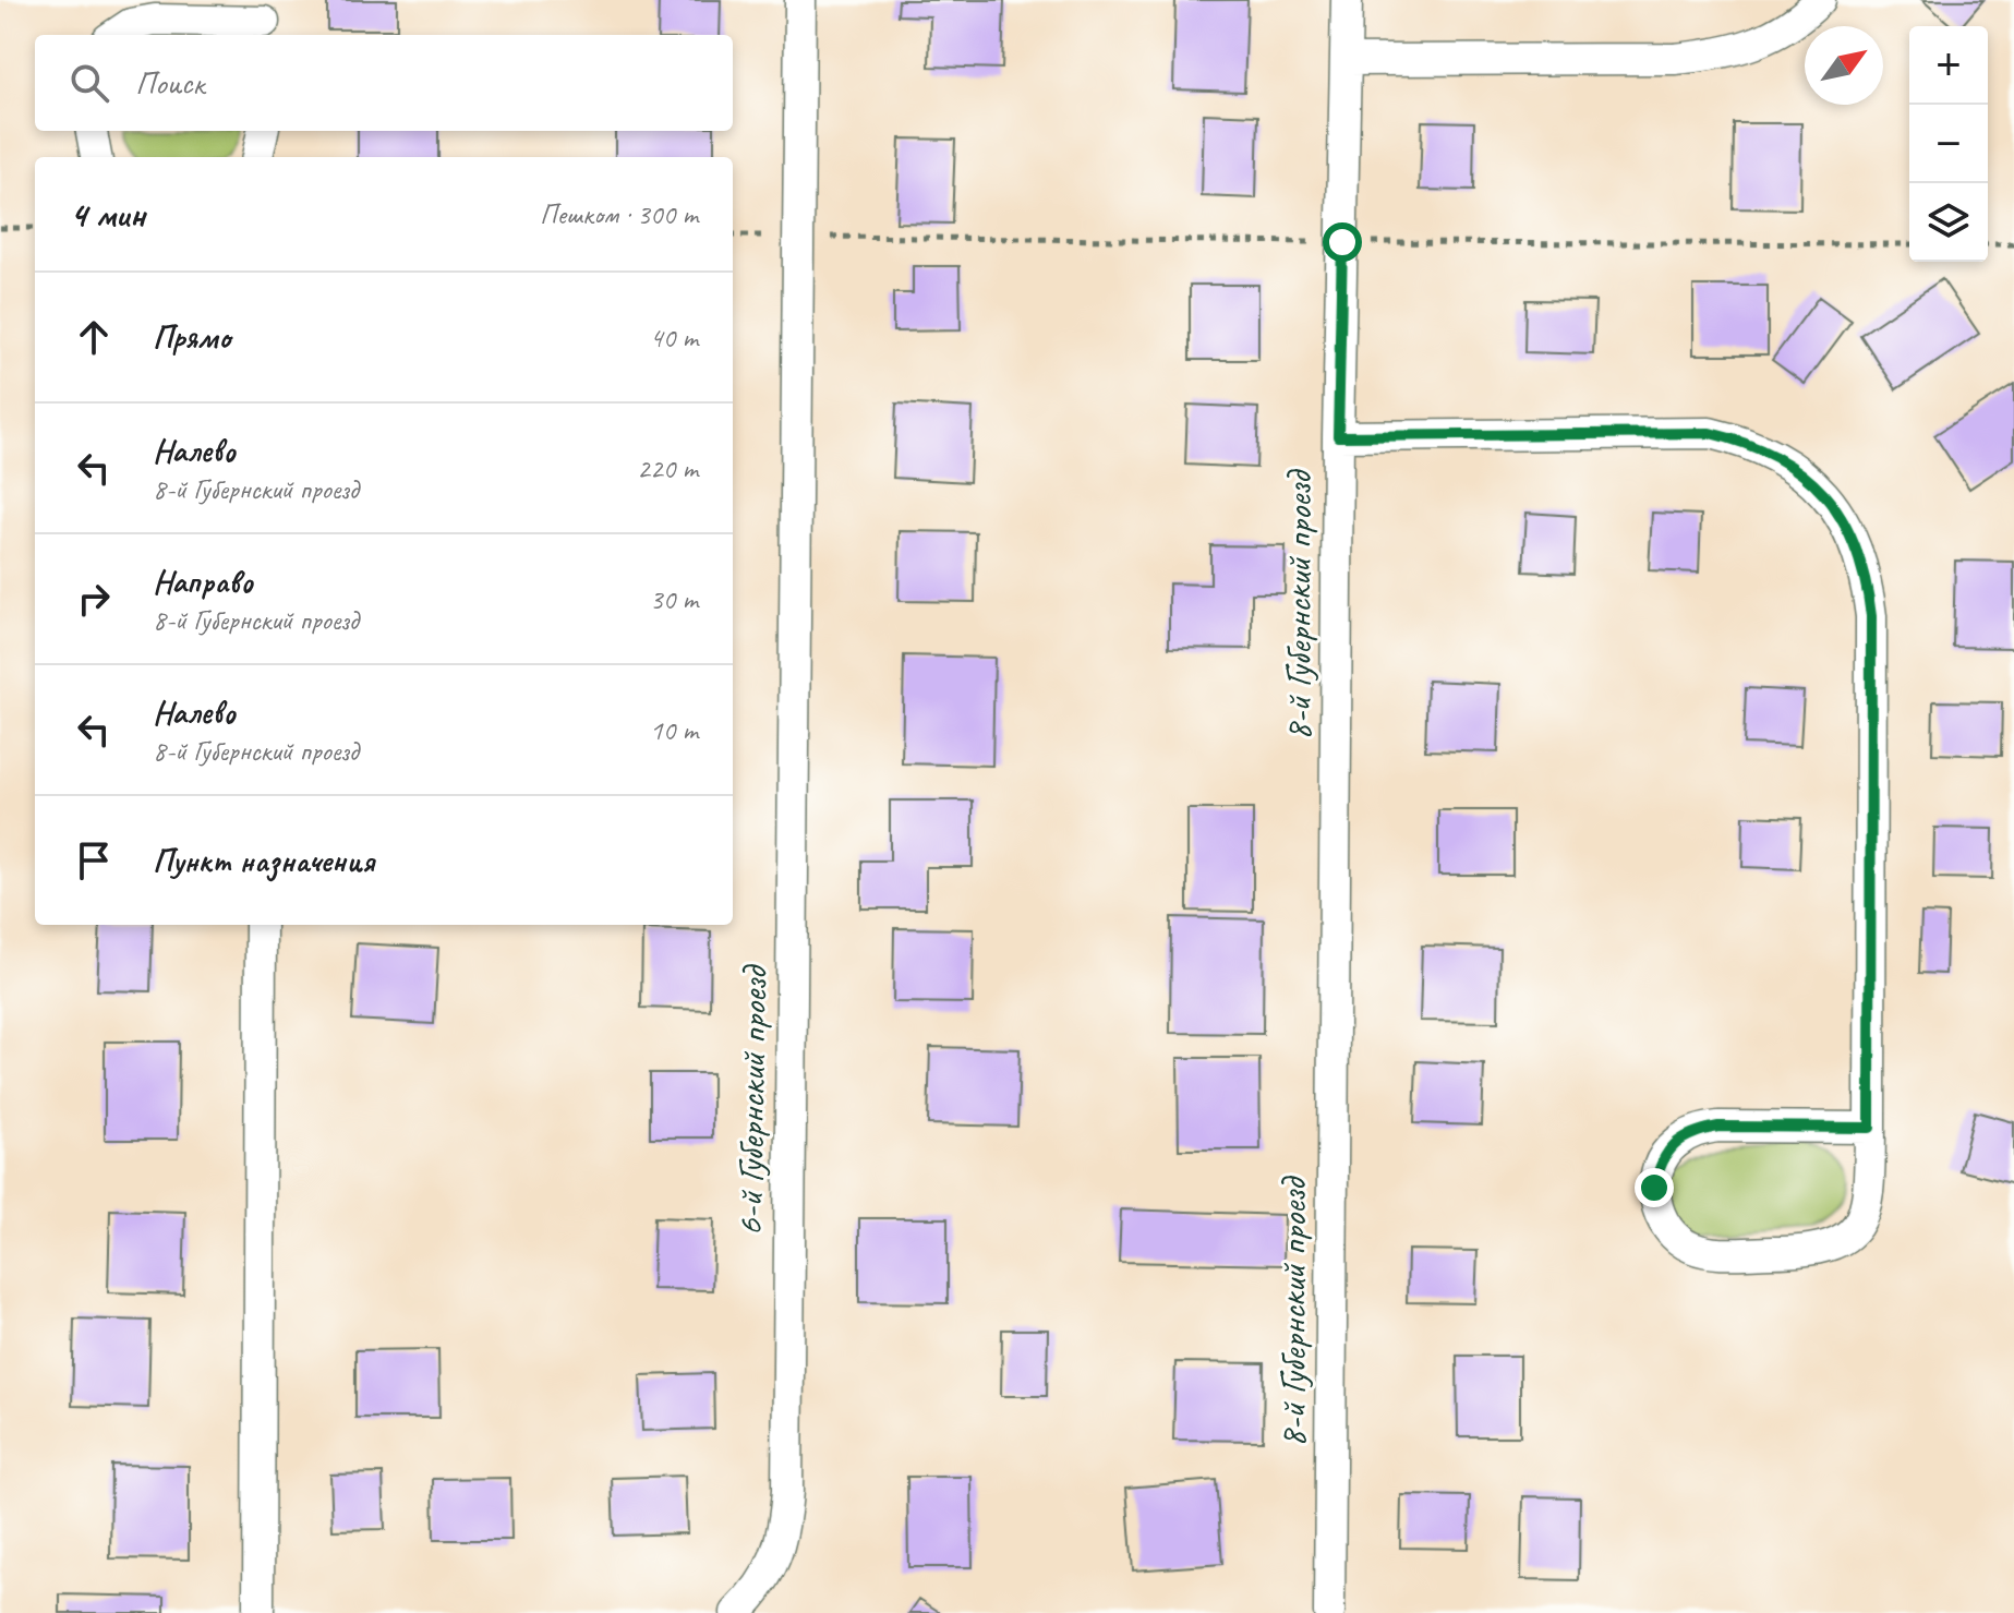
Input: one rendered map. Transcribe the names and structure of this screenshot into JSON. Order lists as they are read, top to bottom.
{
  "streets": {
    "street": ["8-й Губернский проезд", "6-й Губернский проезд"]
  },
  "north": "top right",
  "page": {
    "map_buttons": ["+", "−"],
    "search": "Поиск",
    "heading": ["4 мин", "Пешком · 300 m"],
    "list": [
      ["Прямо", "40 m"],
      ["Налево", "8-й Губернский проезд", "220 m"],
      ["Направо", "8-й Губернский проезд", "30 m"],
      ["Налево", "8-й Губернский проезд", "10 m"],
      "Пункт назначения"
    ]
  }
}
